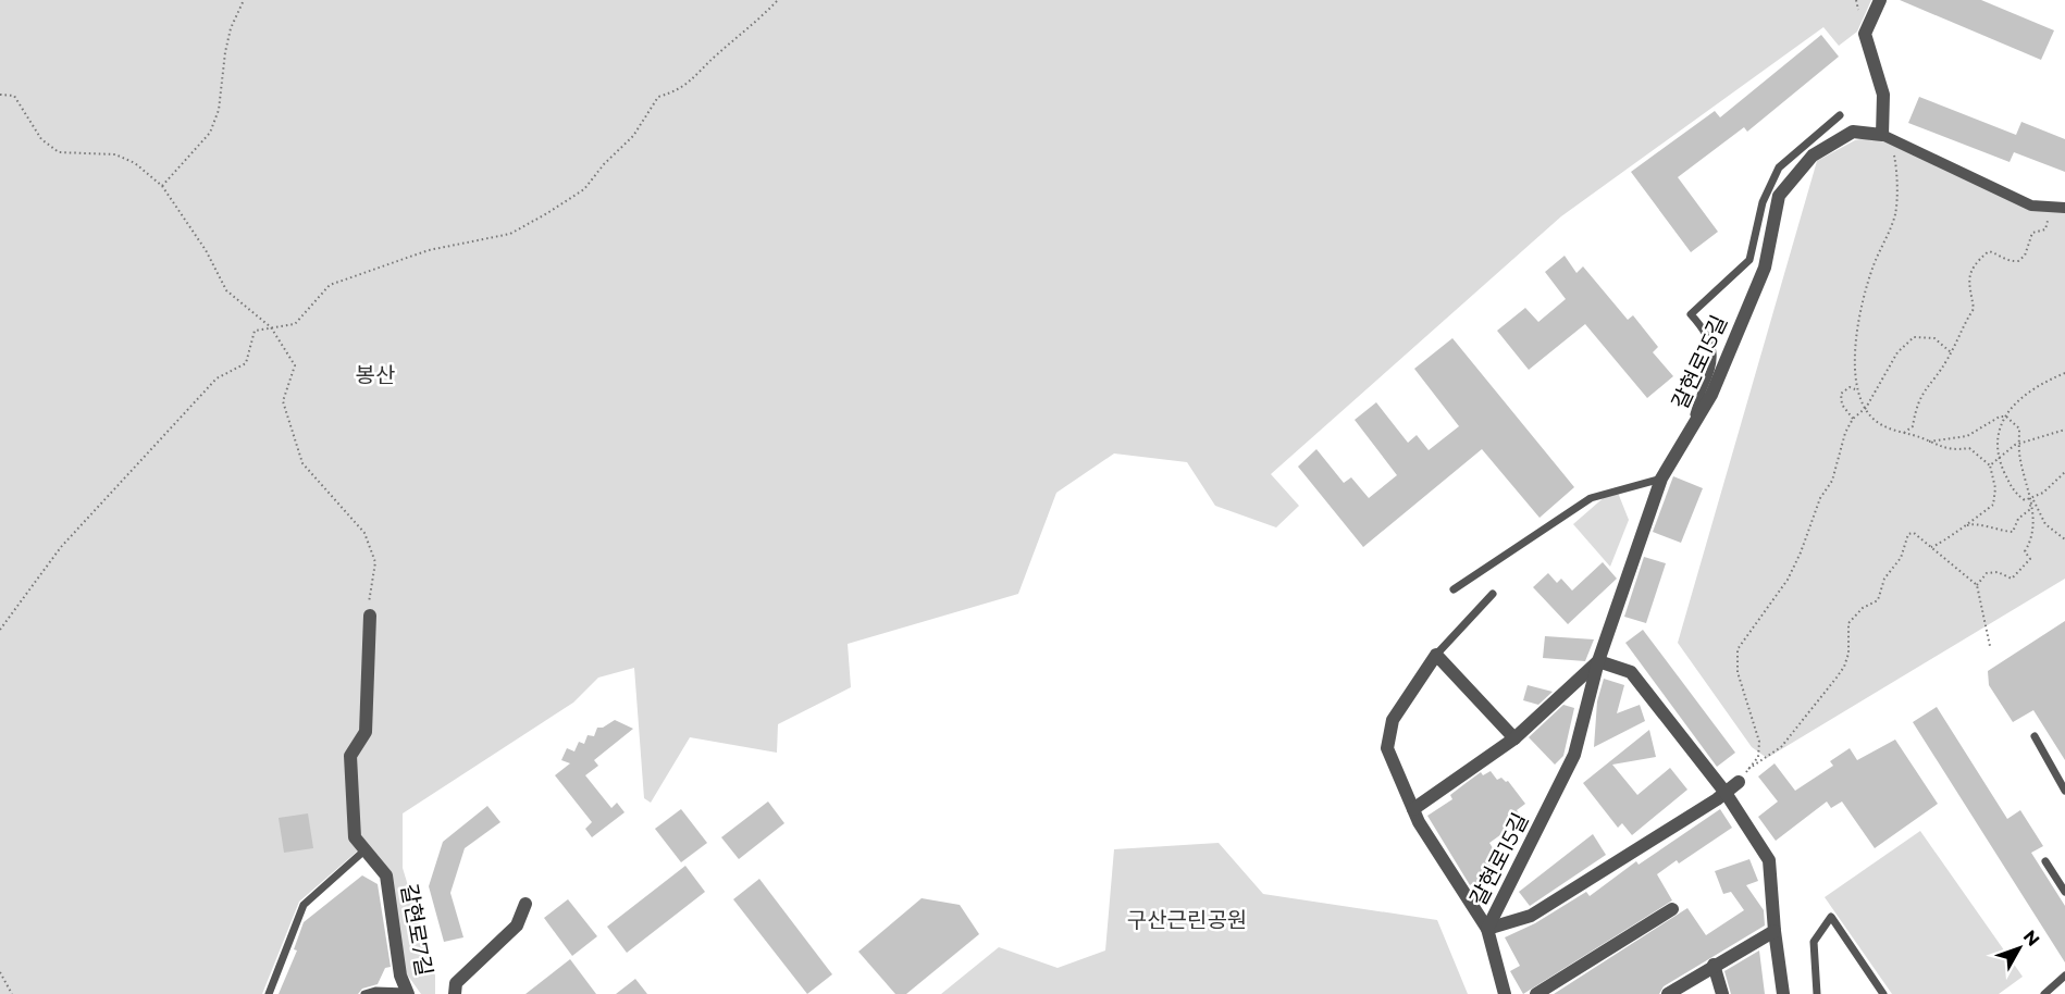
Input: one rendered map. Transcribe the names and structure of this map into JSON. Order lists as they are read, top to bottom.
{
  "streets": {
    "street": ["갈현로15길", "갈현로7길"]
  },
  "parks": ["봉산", "구산근린공원"],
  "north": "top right"
}
